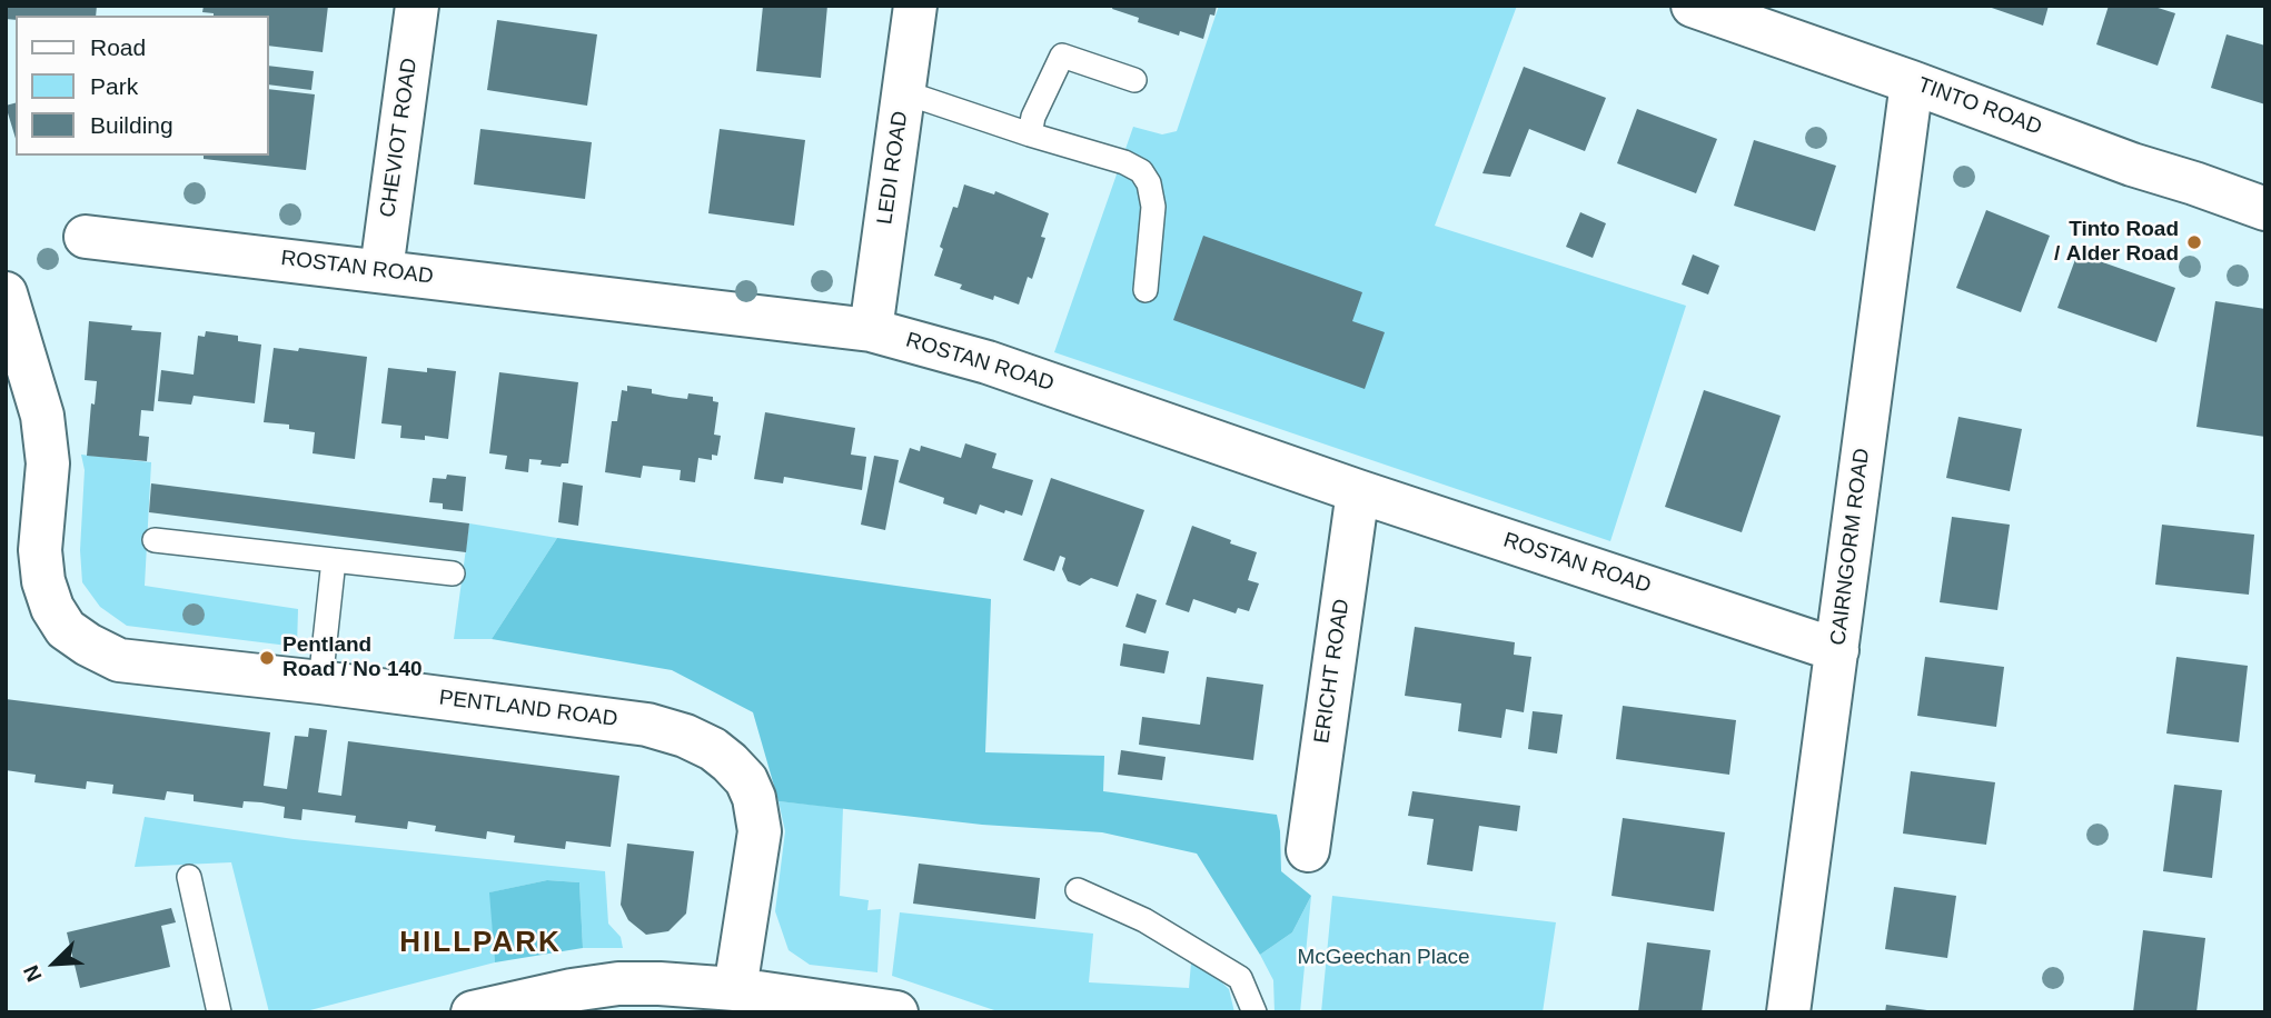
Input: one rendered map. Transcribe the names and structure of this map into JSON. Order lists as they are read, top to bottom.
{
  "streets": {
    "street": [
      "TINTO ROAD",
      "CHEVIOT ROAD",
      "LEDI ROAD",
      "ROSTAN ROAD",
      "CAIRNGORM ROAD",
      "ERICHT ROAD",
      "PENTLAND ROAD"
    ]
  },
  "crossings": [
    ["TINTO ROAD", "CAIRNGORM ROAD"],
    ["CHEVIOT ROAD", "ROSTAN ROAD"],
    ["LEDI ROAD", "ROSTAN ROAD"],
    ["ROSTAN ROAD", "CAIRNGORM ROAD"],
    ["ROSTAN ROAD", "ERICHT ROAD"]
  ],
  "districts": ["HILLPARK"],
  "parks": ["McGeechan Place"],
  "places": ["Tinto Road / Alder Road", "Pentland Road / No 140"],
  "legend": ["Road", "Park", "Building"],
  "north": "bottom left"
}
